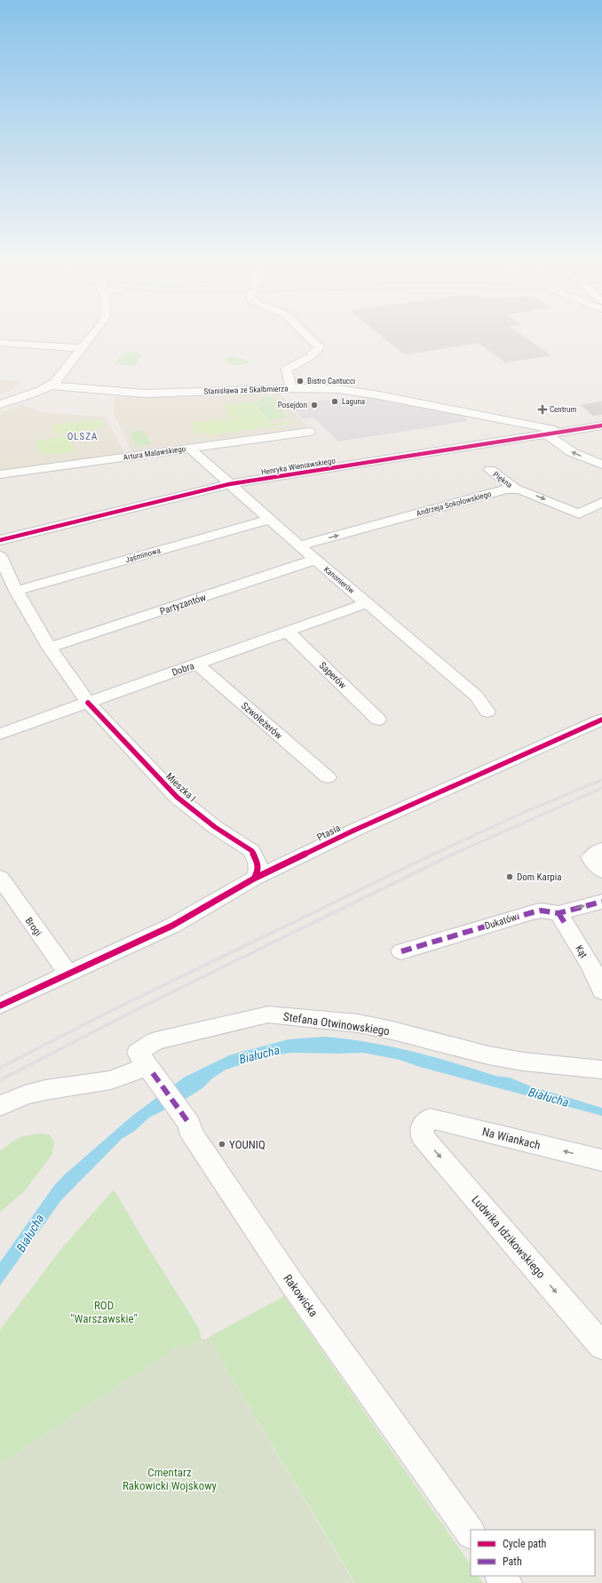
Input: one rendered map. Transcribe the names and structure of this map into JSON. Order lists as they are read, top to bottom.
{
  "streets": {
    "street": [
      "Stanisława ze Skalbmierza",
      "Artura Malawskiego",
      "Henryka Wieniawskiego",
      "Piękna",
      "Andrzeja Sokołowskiego",
      "Jaśminowa",
      "Kanonierów",
      "Partyzantów",
      "Dobra",
      "Saperów",
      "Szwoleżerów",
      "Mieszka I",
      "Ptasia",
      "Dukatów",
      "Brogi",
      "Kąt",
      "Stefana Otwinowskiego",
      "Na Wiankach",
      "Ludwika Idzikowskiego",
      "Rakowicka"
    ]
  },
  "crossings": [
    ["Stanisława ze Skalbmierza", "Henryka Wieniawskiego"],
    ["Artura Malawskiego", "Kanonierów"],
    ["Henryka Wieniawskiego", "Kanonierów"],
    ["Piękna", "Andrzeja Sokołowskiego"],
    ["Andrzeja Sokołowskiego", "Kanonierów"],
    ["Jaśminowa", "Kanonierów"],
    ["Jaśminowa", "Mieszka I"],
    ["Kanonierów", "Partyzantów"],
    ["Kanonierów", "Dobra"],
    ["Partyzantów", "Mieszka I"],
    ["Dobra", "Saperów"],
    ["Dobra", "Szwoleżerów"],
    ["Dobra", "Mieszka I"],
    ["Mieszka I", "Ptasia"],
    ["Ptasia", "Brogi"],
    ["Dukatów", "Kąt"],
    ["Stefana Otwinowskiego", "Rakowicka"],
    ["Na Wiankach", "Ludwika Idzikowskiego"]
  ],
  "one_way": ["Andrzeja Sokołowskiego", "Na Wiankach", "Ludwika Idzikowskiego"],
  "districts": ["OLSZA"],
  "water": ["Białucha"],
  "parks": ["ROD \"Warszawskie\"", "Cmentarz Rakowicki Wojskowy"],
  "places": {
    "other": [
      "Bistro Cantucci",
      "Laguna",
      "Posejdon",
      "Dom Karpia",
      "YOUNIQ"
    ],
    "health": ["Centrum"]
  },
  "legend": ["Cycle path", "Path"]
}
